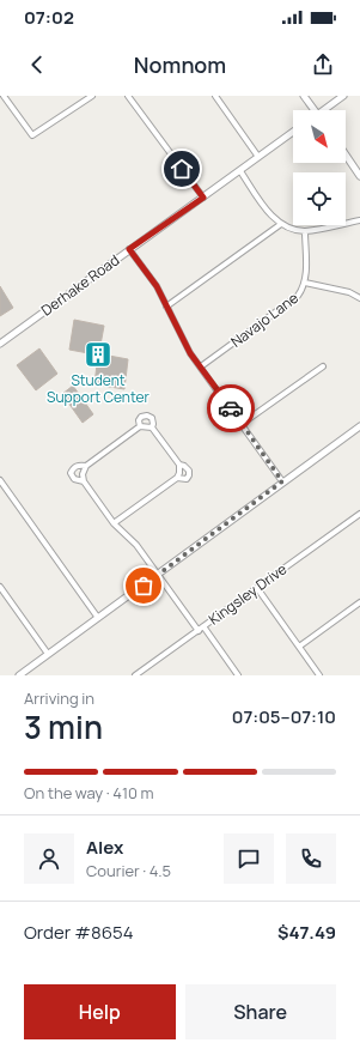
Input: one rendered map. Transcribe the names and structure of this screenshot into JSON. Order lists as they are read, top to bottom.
{
  "streets": {
    "street": ["Derhake Road", "Navajo Lane", "Kingsley Drive"]
  },
  "places": {
    "building": ["Student Support Center"]
  },
  "north": "bottom right",
  "page": {
    "status": "07:02",
    "header": "Nomnom",
    "heading": ["3 min", "Arriving in", "07:05–07:10"],
    "panel": [
      "Alex",
      "Courier · 4.5",
      "Order #8654",
      "$47.49"
    ],
    "bar": "On the way · 410 m",
    "buttons": ["Help", "Share"]
  }
}
